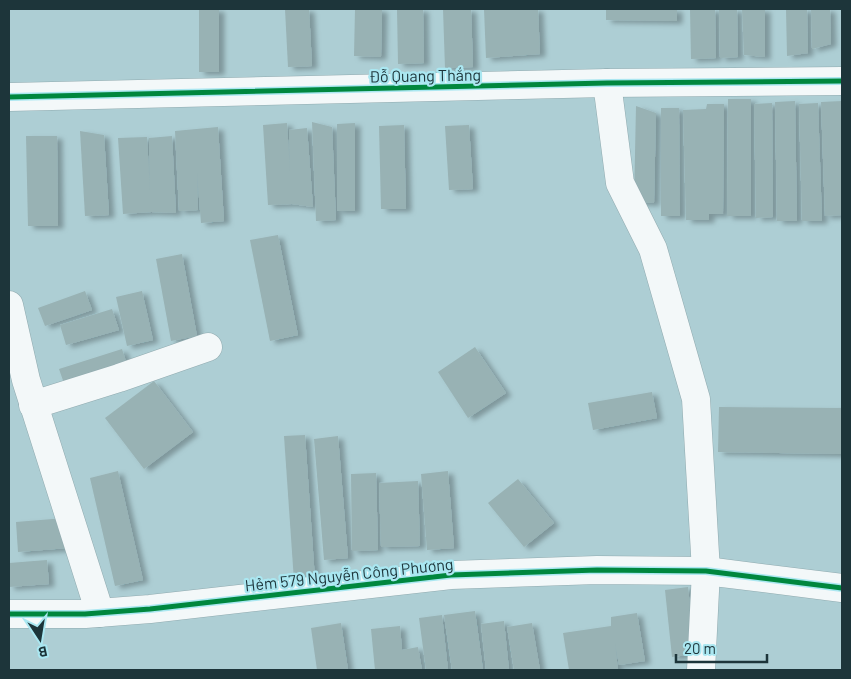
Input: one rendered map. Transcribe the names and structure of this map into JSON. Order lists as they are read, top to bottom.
{
  "streets": {
    "street": ["Đỗ Quang Thắng", "Hẻm 579 Nguyễn Công Phương"]
  },
  "scale_bar": "20 m",
  "north": "bottom"
}
